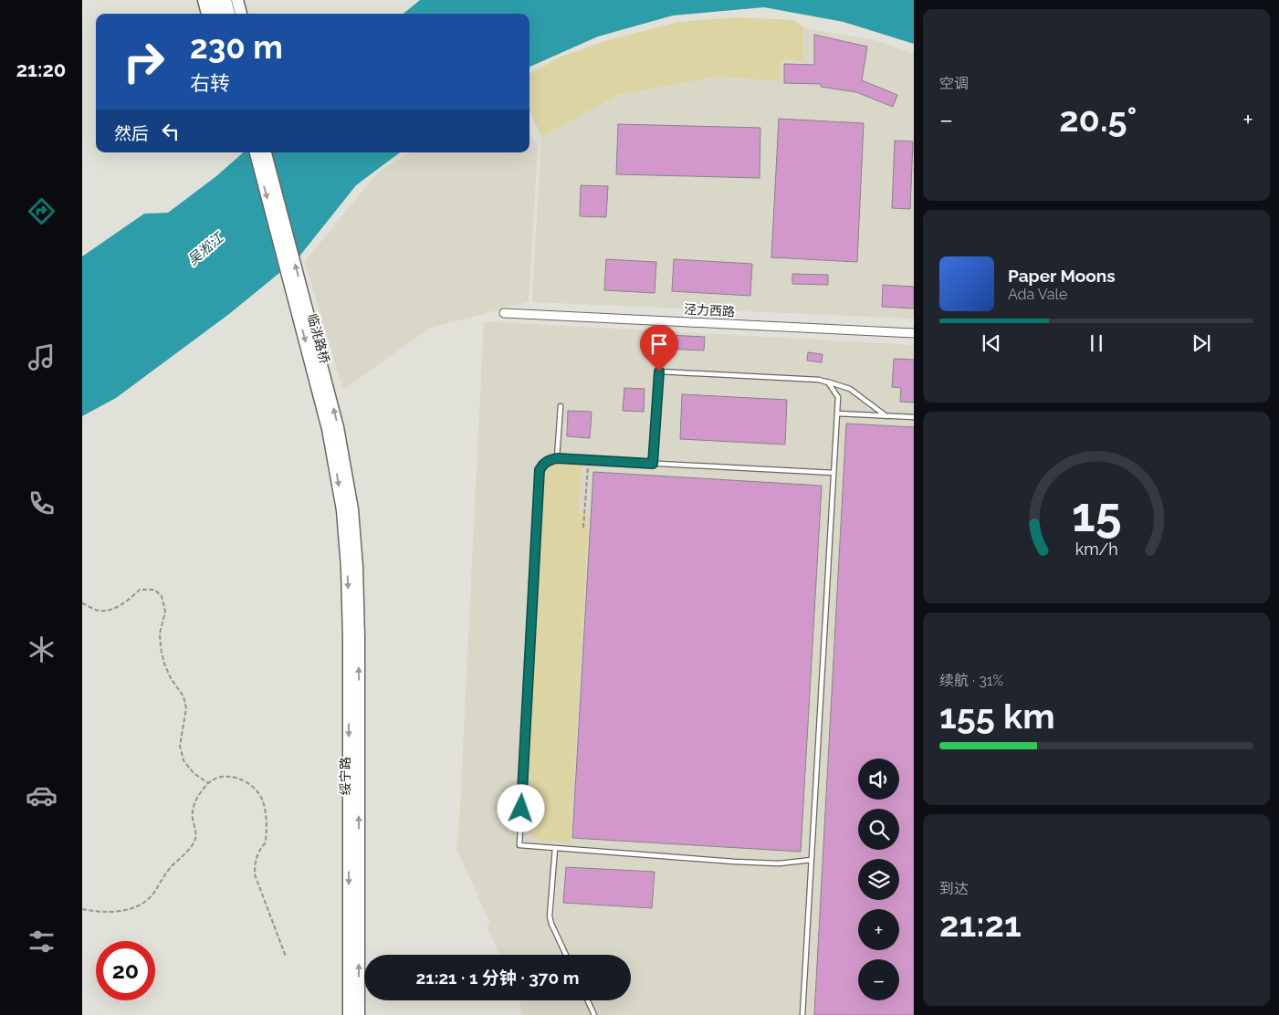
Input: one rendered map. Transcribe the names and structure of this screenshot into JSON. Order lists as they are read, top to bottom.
{
  "streets": {
    "main road": ["临洮路桥", "绥宁路"],
    "street": ["泾力西路"]
  },
  "crossings": [
    ["临洮路桥", "绥宁路"]
  ],
  "water": ["吴淞江"],
  "page": {
    "tabs": "21:20",
    "tile": [
      "空调",
      ["续航 · 31%", "155 km"],
      ["到达", "21:21"]
    ],
    "turn": ["230 m", "右转"],
    "heat": ["−", "20.5°", "+"],
    "then": "然后",
    "song": ["Paper Moons", "Ada Vale"],
    "map_buttons": ["+", "−"],
    "limit": "20",
    "trip": "21:21 · 1 分钟 · 370 m",
    "gauge": ["15", "km/h"]
  }
}
